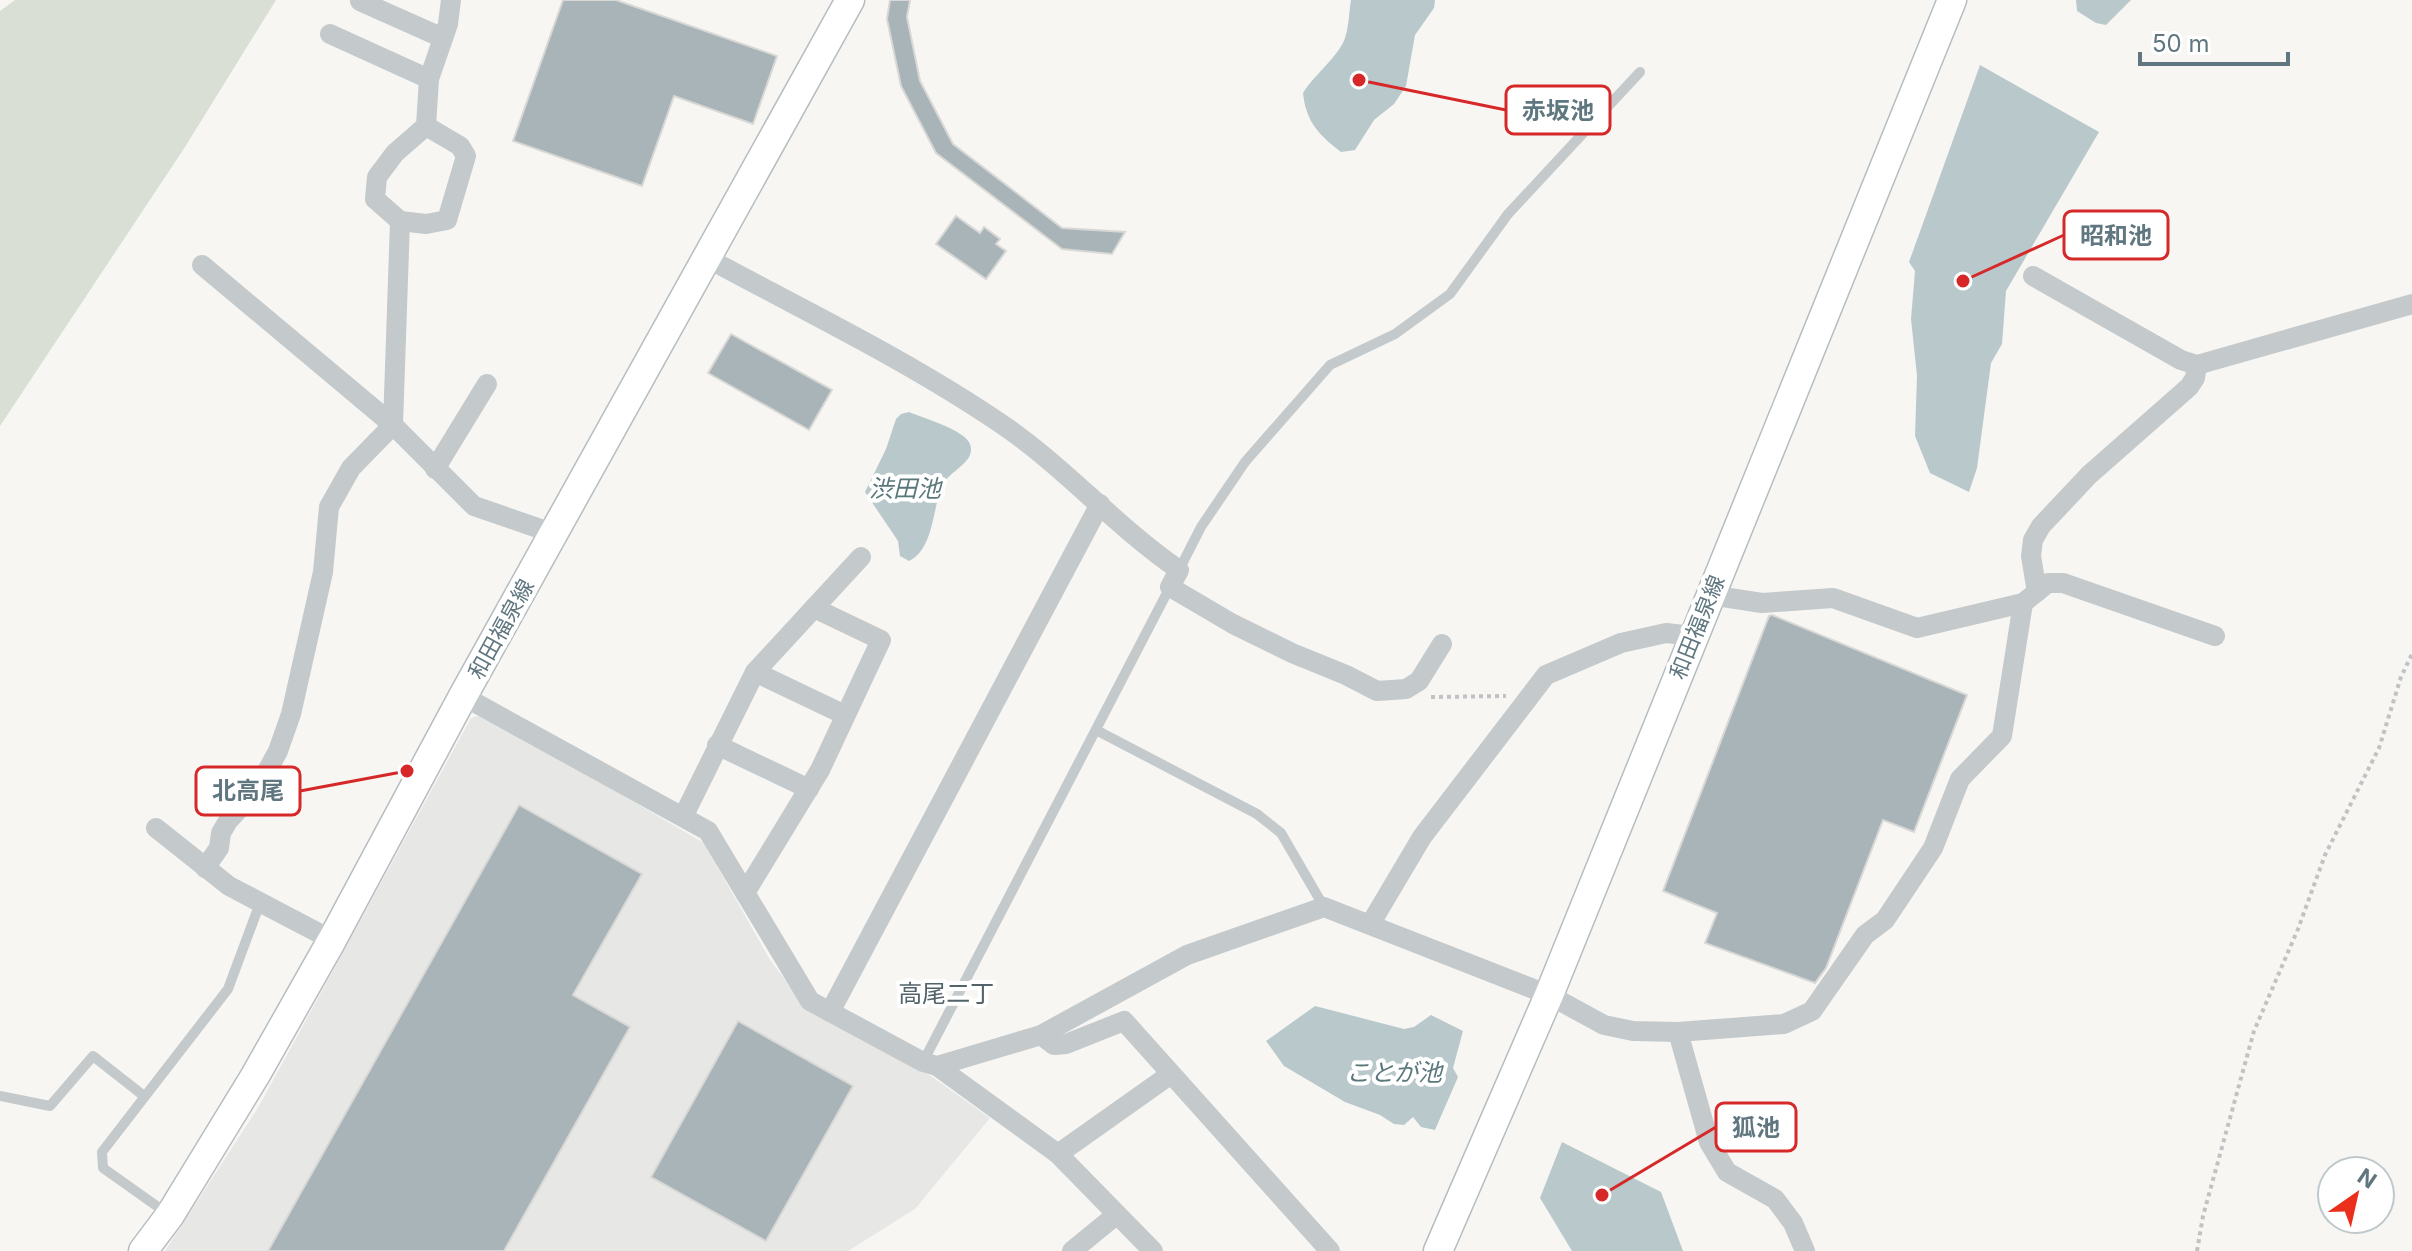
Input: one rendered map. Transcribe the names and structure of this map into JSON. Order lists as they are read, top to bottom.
{
  "streets": {
    "main road": ["和田福泉線"]
  },
  "districts": ["高尾二丁"],
  "water": ["渋田池", "ことが池"],
  "places": [
    "赤坂池",
    "昭和池",
    "北高尾",
    "狐池"
  ],
  "scale_bar": "50 m",
  "north": "top right"
}
